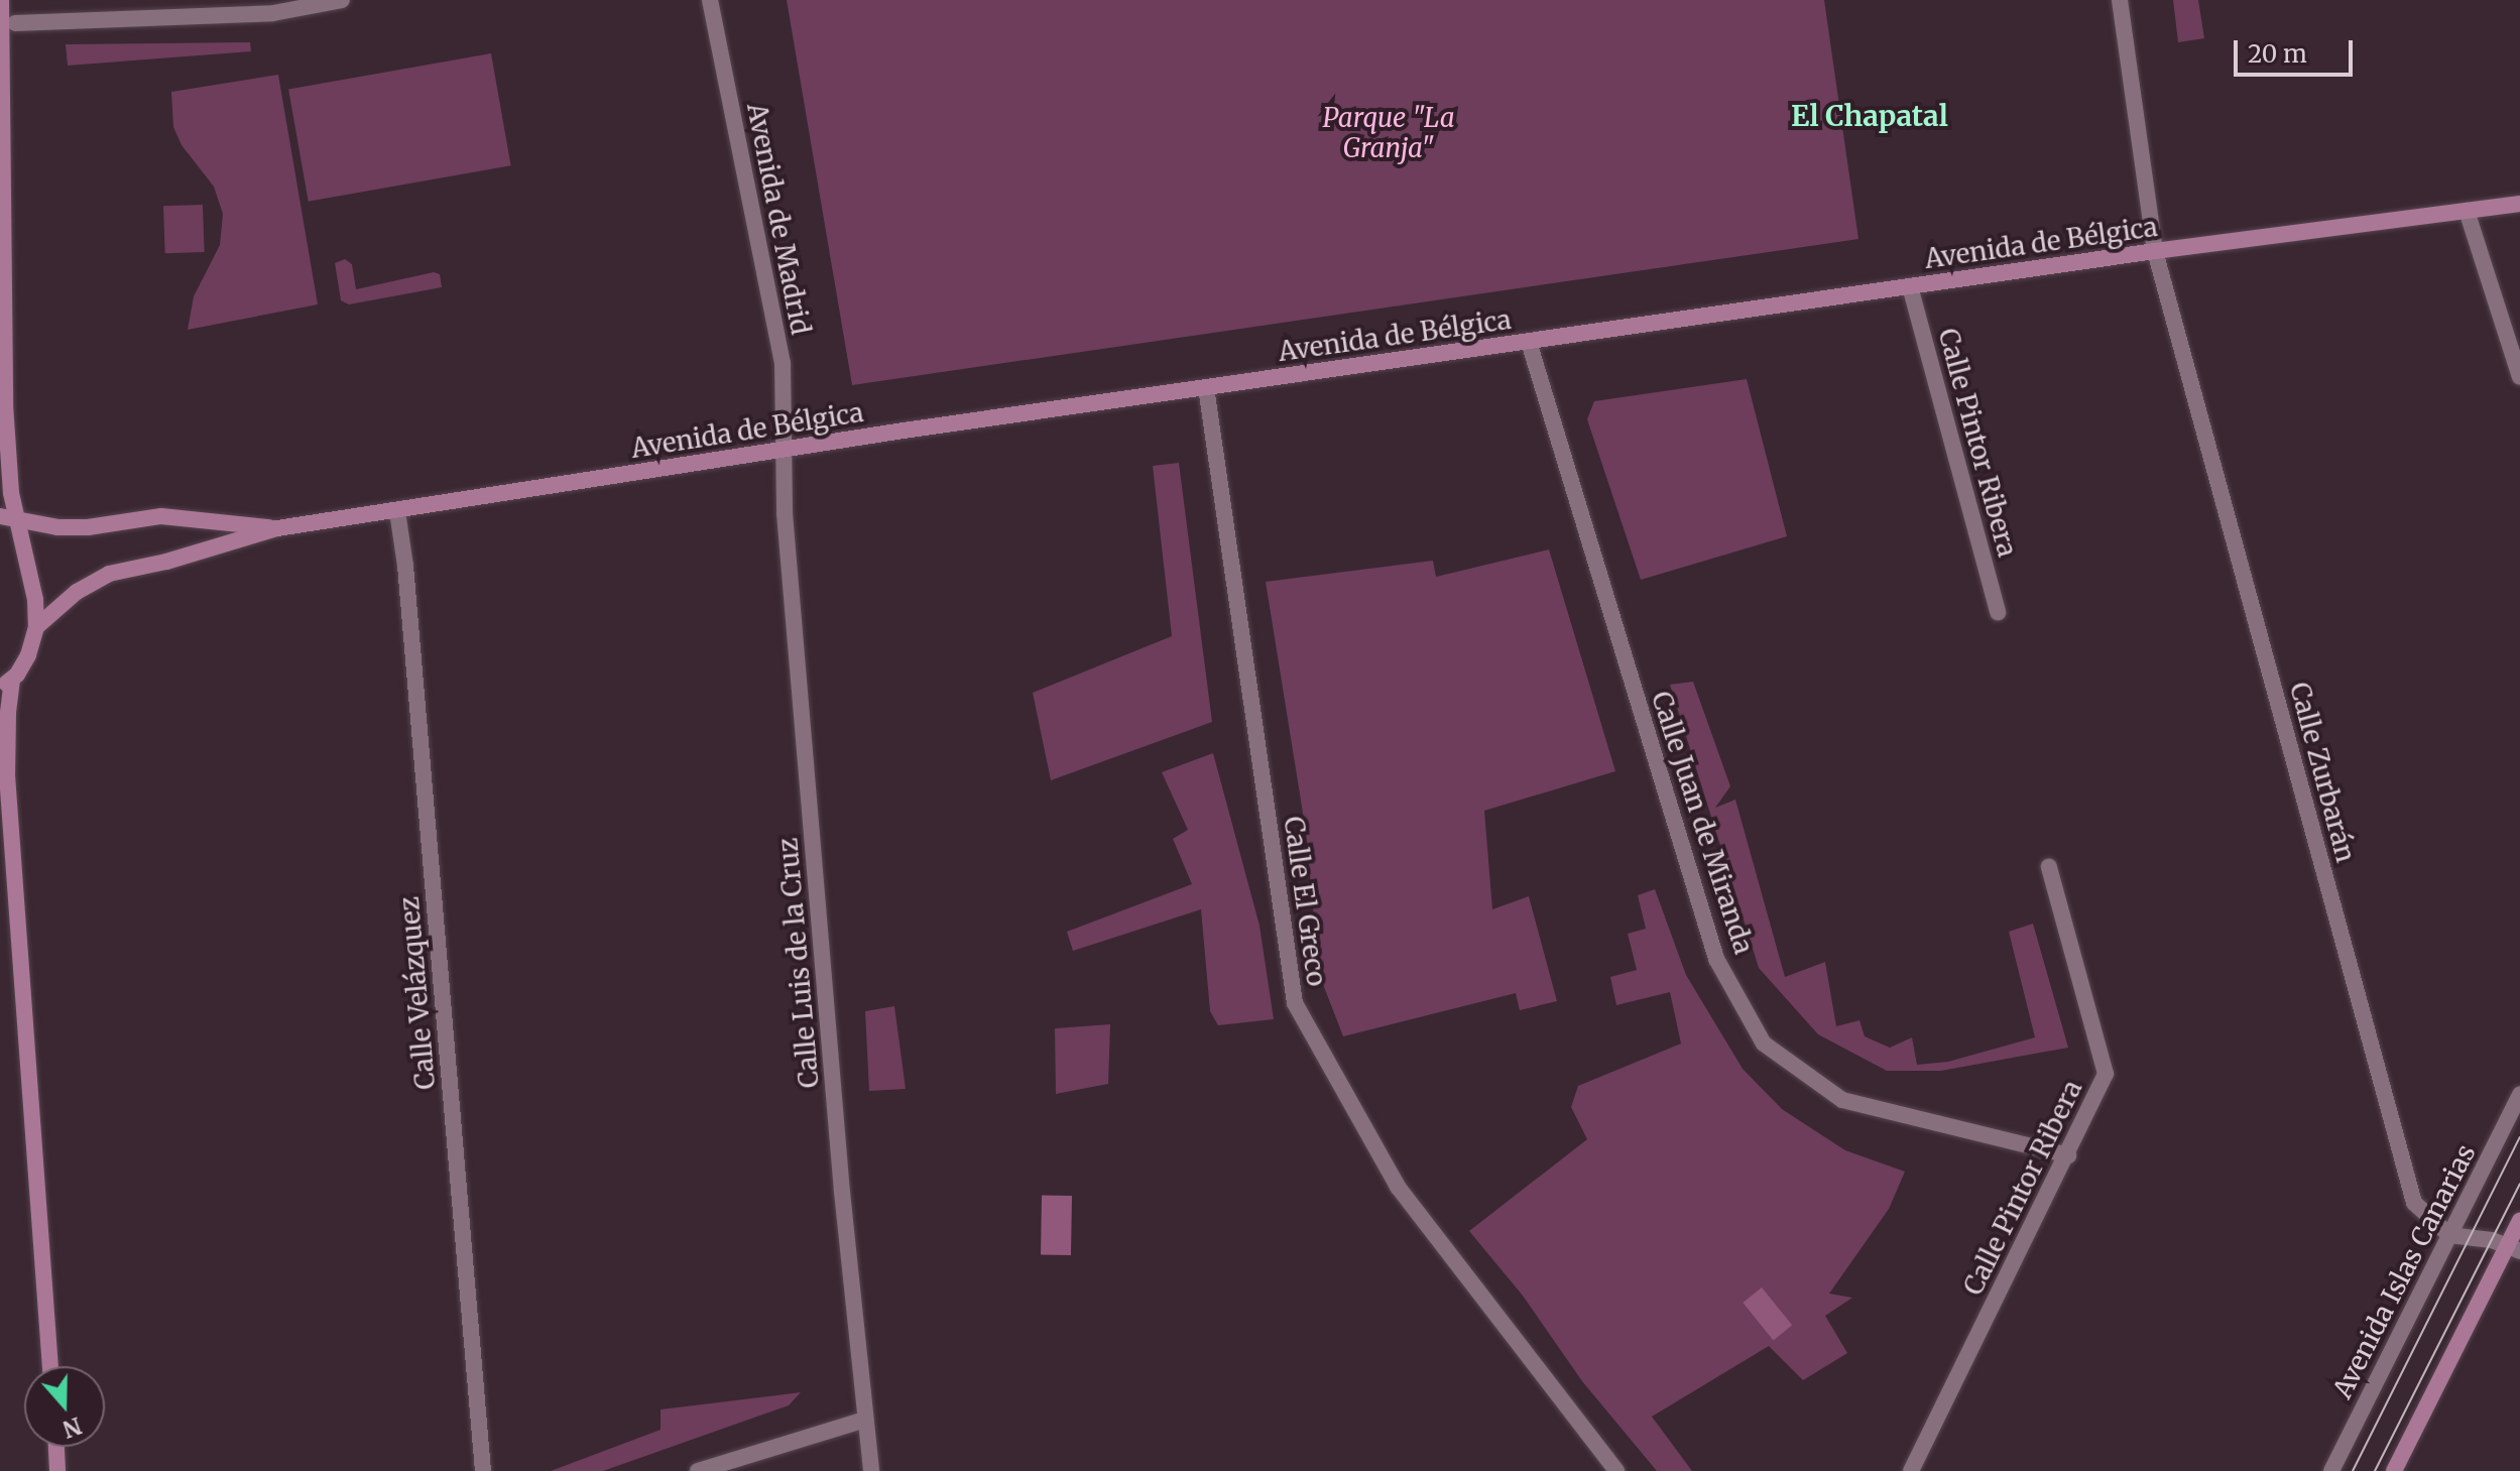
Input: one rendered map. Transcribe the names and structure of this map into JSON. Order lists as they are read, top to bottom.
{
  "streets": {
    "street": [
      "Avenida de Madrid",
      "Avenida de Bélgica",
      "Calle Pintor Ribera",
      "Calle Zurbarán",
      "Calle Juan de Miranda",
      "Calle El Greco",
      "Calle Luis de la Cruz",
      "Calle Velázquez",
      "Avenida Islas Canarias"
    ]
  },
  "crossings": [
    ["Avenida de Madrid", "Avenida de Bélgica"],
    ["Avenida de Madrid", "Calle Luis de la Cruz"],
    ["Avenida de Bélgica", "Calle Pintor Ribera"],
    ["Avenida de Bélgica", "Calle Zurbarán"],
    ["Avenida de Bélgica", "Calle Juan de Miranda"],
    ["Avenida de Bélgica", "Calle El Greco"],
    ["Avenida de Bélgica", "Calle Luis de la Cruz"],
    ["Avenida de Bélgica", "Calle Velázquez"],
    ["Calle Pintor Ribera", "Calle Juan de Miranda"],
    ["Calle Zurbarán", "Avenida Islas Canarias"]
  ],
  "districts": ["El Chapatal"],
  "parks": ["Parque \"La Granja\""],
  "scale_bar": "20 m",
  "north": "bottom"
}
